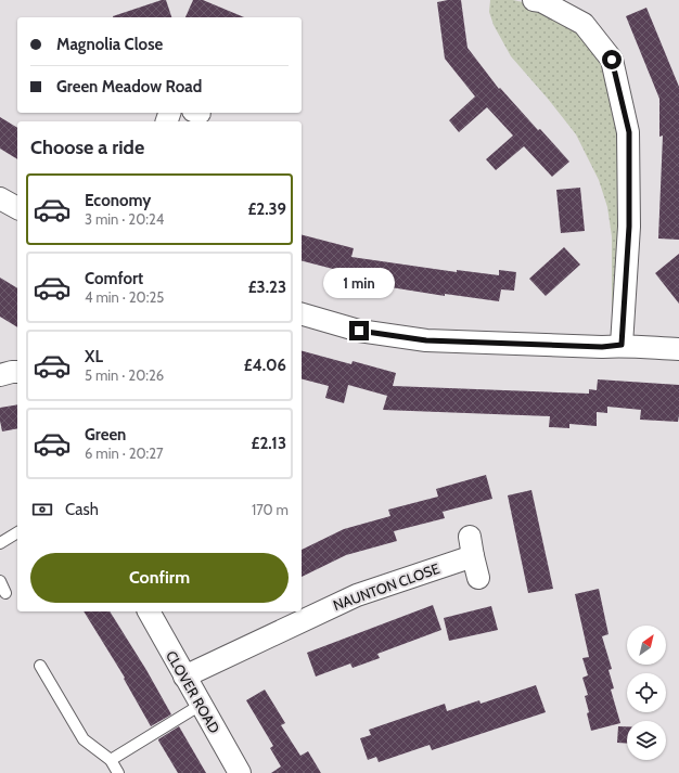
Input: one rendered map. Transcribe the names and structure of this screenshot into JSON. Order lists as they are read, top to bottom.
{
  "streets": {
    "street": ["NAUNTON CLOSE", "CLOVER ROAD"]
  },
  "crossings": [
    ["NAUNTON CLOSE", "CLOVER ROAD"]
  ],
  "north": "top right",
  "page": {
    "banner": ["Magnolia Close", "Green Meadow Road"],
    "heading": "Choose a ride",
    "list": [
      {
        "name": "Economy",
        "note": "3 min · 20:24",
        "value": "£2.39"
      },
      {
        "name": "Comfort",
        "note": "4 min · 20:25",
        "value": "£3.23"
      },
      {
        "name": "XL",
        "note": "5 min · 20:26",
        "value": "£4.06"
      },
      {
        "name": "Green",
        "note": "6 min · 20:27",
        "value": "£2.13"
      }
    ],
    "bubble": "1 min",
    "pay": ["Cash", "170 m"],
    "buttons": "Confirm"
  }
}
